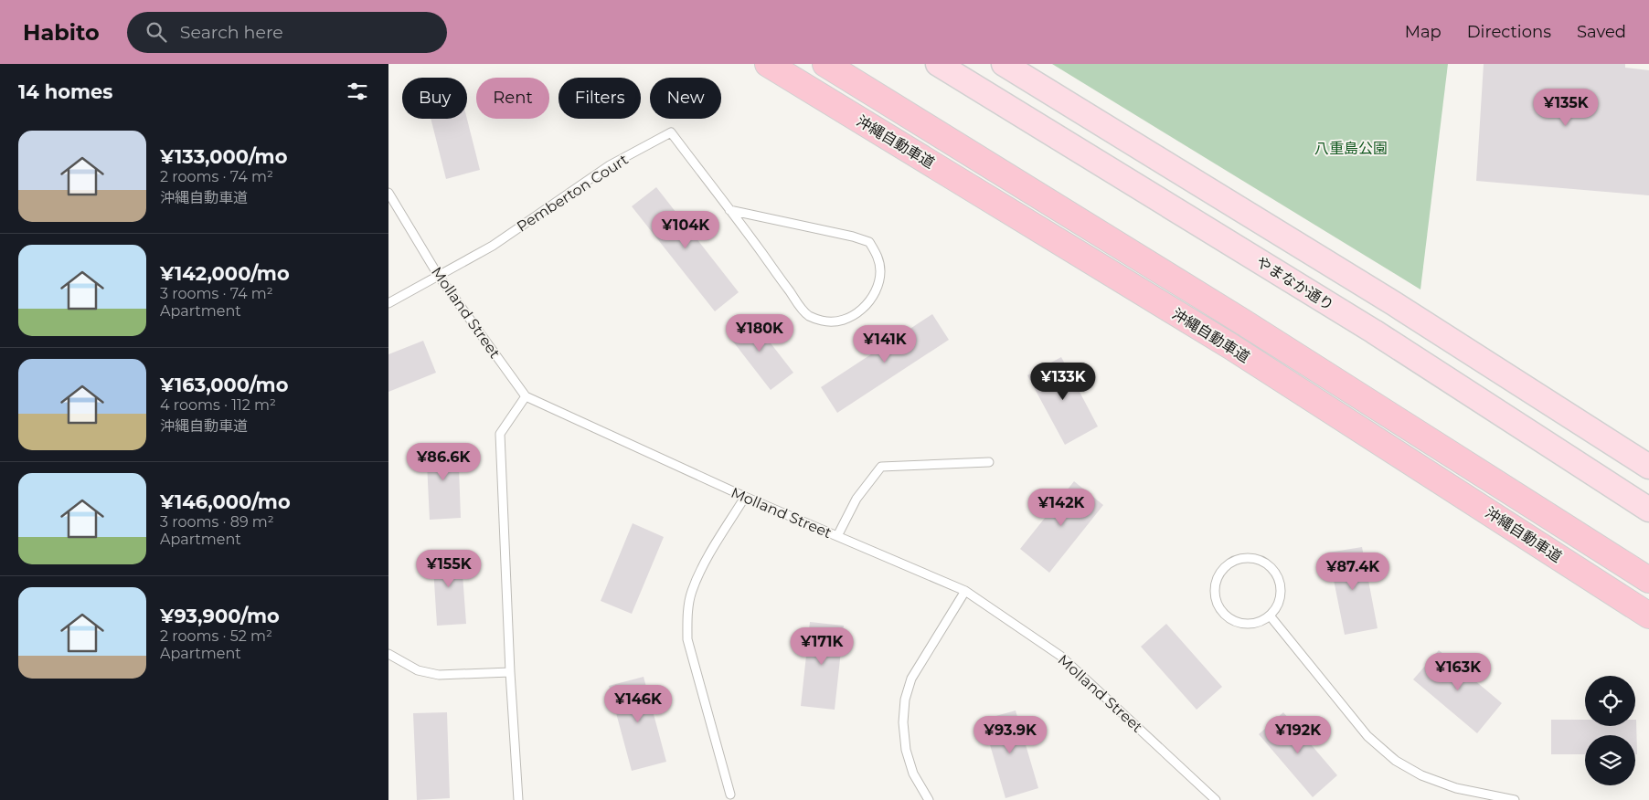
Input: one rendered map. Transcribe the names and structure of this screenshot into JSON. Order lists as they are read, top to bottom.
{
  "streets": {
    "highway": ["沖縄自動車道"],
    "main road": ["やまなか通り"],
    "lane": ["Pemberton Court", "Molland Street"]
  },
  "crossings": [
    ["Pemberton Court", "Molland Street"]
  ],
  "parks": ["八重島公園"],
  "page": {
    "header": "Habito",
    "search": "Search here",
    "nav": ["Map", "Directions", "Saved"],
    "heading": "14 homes",
    "chip": [
      "Buy",
      "Rent",
      "Filters",
      "New"
    ],
    "price": [
      "¥135K",
      "¥104K",
      "¥180K",
      "¥141K",
      "¥133K",
      "¥86.6K",
      "¥142K",
      "¥155K",
      "¥87.4K",
      "¥171K",
      "¥163K",
      "¥146K",
      "¥93.9K",
      "¥192K"
    ],
    "list": [
      {
        "name": "¥133,000/mo",
        "note": "2 rooms · 74 m² · 沖縄自動車道"
      },
      {
        "name": "¥142,000/mo",
        "note": "3 rooms · 74 m² · Apartment"
      },
      {
        "name": "¥163,000/mo",
        "note": "4 rooms · 112 m² · 沖縄自動車道"
      },
      {
        "name": "¥146,000/mo",
        "note": "3 rooms · 89 m² · Apartment"
      },
      {
        "name": "¥93,900/mo",
        "note": "2 rooms · 52 m² · Apartment"
      }
    ]
  }
}
